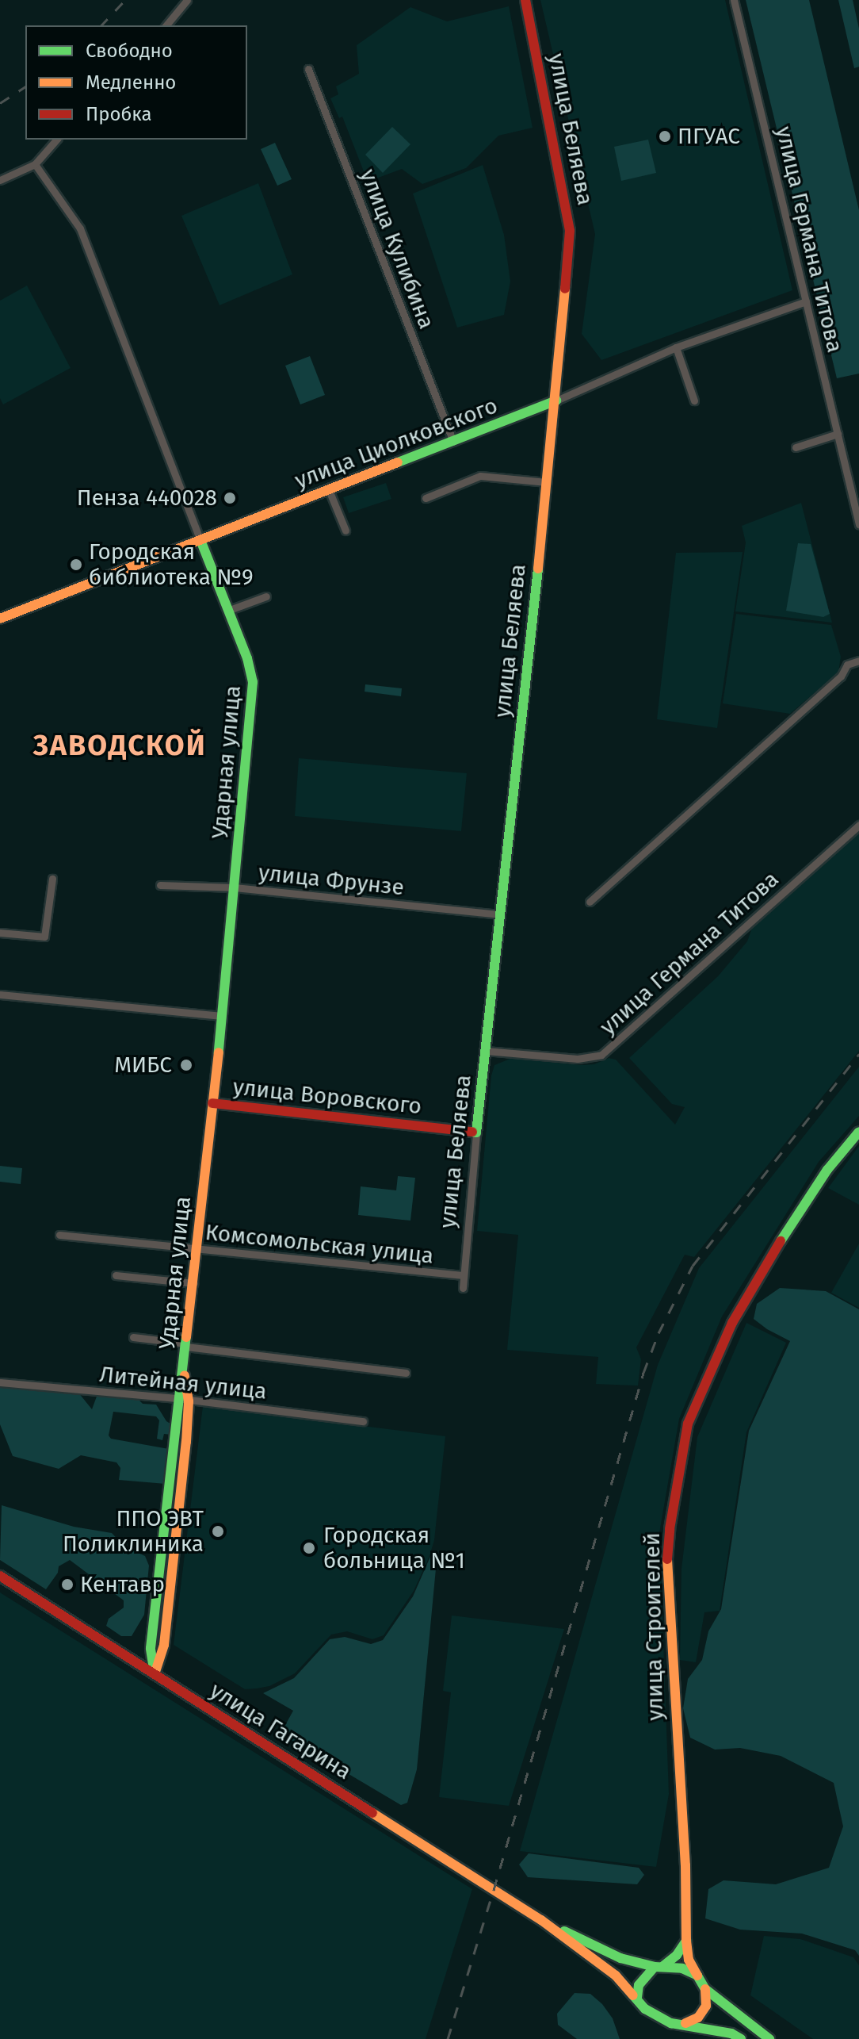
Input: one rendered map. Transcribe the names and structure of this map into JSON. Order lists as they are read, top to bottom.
{
  "streets": {
    "main road": [
      "улица Беляева",
      "улица Циолковского",
      "Ударная улица",
      "улица Воровского",
      "улица Строителей",
      "улица Гагарина"
    ],
    "street": [
      "улица Германа Титова",
      "улица Кулибина",
      "улица Фрунзе",
      "Комсомольская улица",
      "Литейная улица"
    ]
  },
  "crossings": [
    ["улица Беляева", "улица Германа Титова"],
    ["улица Беляева", "улица Циолковского"],
    ["улица Беляева", "улица Фрунзе"],
    ["улица Беляева", "улица Воровского"],
    ["улица Беляева", "Комсомольская улица"],
    ["улица Германа Титова", "улица Циолковского"],
    ["улица Кулибина", "улица Циолковского"],
    ["улица Циолковского", "Ударная улица"],
    ["Ударная улица", "улица Фрунзе"],
    ["Ударная улица", "улица Воровского"],
    ["Ударная улица", "Комсомольская улица"],
    ["Ударная улица", "Литейная улица"],
    ["Ударная улица", "улица Гагарина"]
  ],
  "districts": ["ЗАВОДСКОЙ"],
  "places": [
    "ПГУАС",
    "Пенза 440028",
    "Городская библиотека №9",
    "МИБС",
    "ППО ЭВТ Поликлиника",
    "Городская больница №1",
    "Кентавр"
  ],
  "legend": ["Свободно", "Медленно", "Пробка"]
}
